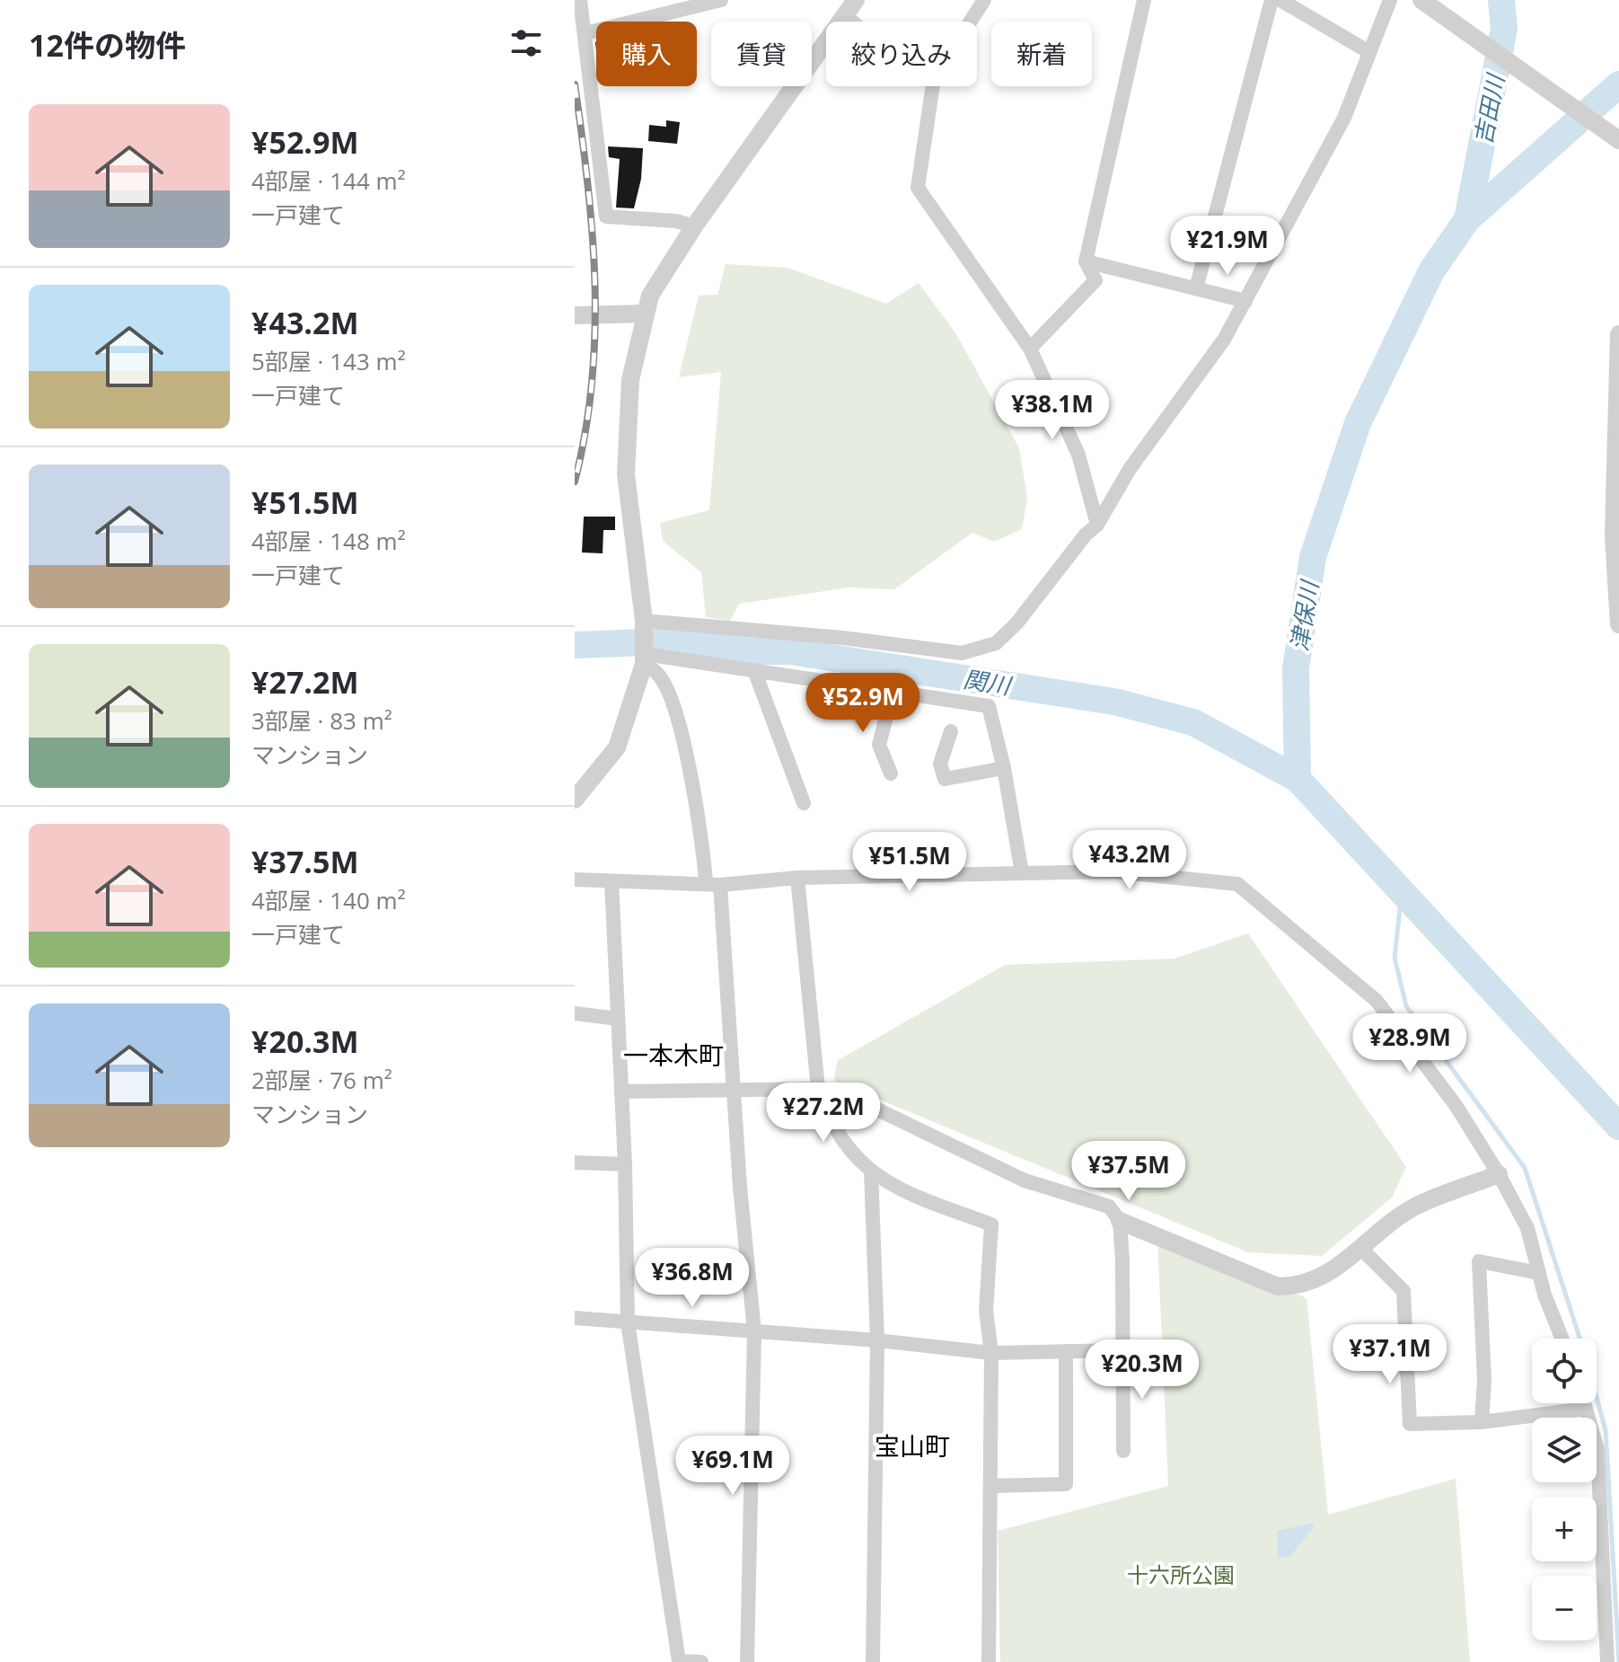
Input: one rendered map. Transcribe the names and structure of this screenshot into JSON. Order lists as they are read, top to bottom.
{
  "districts": ["一本木町", "宝山町"],
  "water": ["吉田川", "津保川", "関川"],
  "parks": ["十六所公園"],
  "page": {
    "heading": "12件の物件",
    "chip": [
      "購入",
      "賃貸",
      "絞り込み",
      "新着"
    ],
    "list": [
      {
        "name": "¥52.9M",
        "note": "4部屋 · 144 m² · 一戸建て"
      },
      {
        "name": "¥43.2M",
        "note": "5部屋 · 143 m² · 一戸建て"
      },
      {
        "name": "¥51.5M",
        "note": "4部屋 · 148 m² · 一戸建て"
      },
      {
        "name": "¥27.2M",
        "note": "3部屋 · 83 m² · マンション"
      },
      {
        "name": "¥37.5M",
        "note": "4部屋 · 140 m² · 一戸建て"
      },
      {
        "name": "¥20.3M",
        "note": "2部屋 · 76 m² · マンション"
      }
    ],
    "price": [
      "¥21.9M",
      "¥38.1M",
      "¥52.9M",
      "¥43.2M",
      "¥51.5M",
      "¥28.9M",
      "¥27.2M",
      "¥37.5M",
      "¥36.8M",
      "¥37.1M",
      "¥20.3M",
      "¥69.1M"
    ],
    "map_buttons": ["+", "−"]
  }
}
